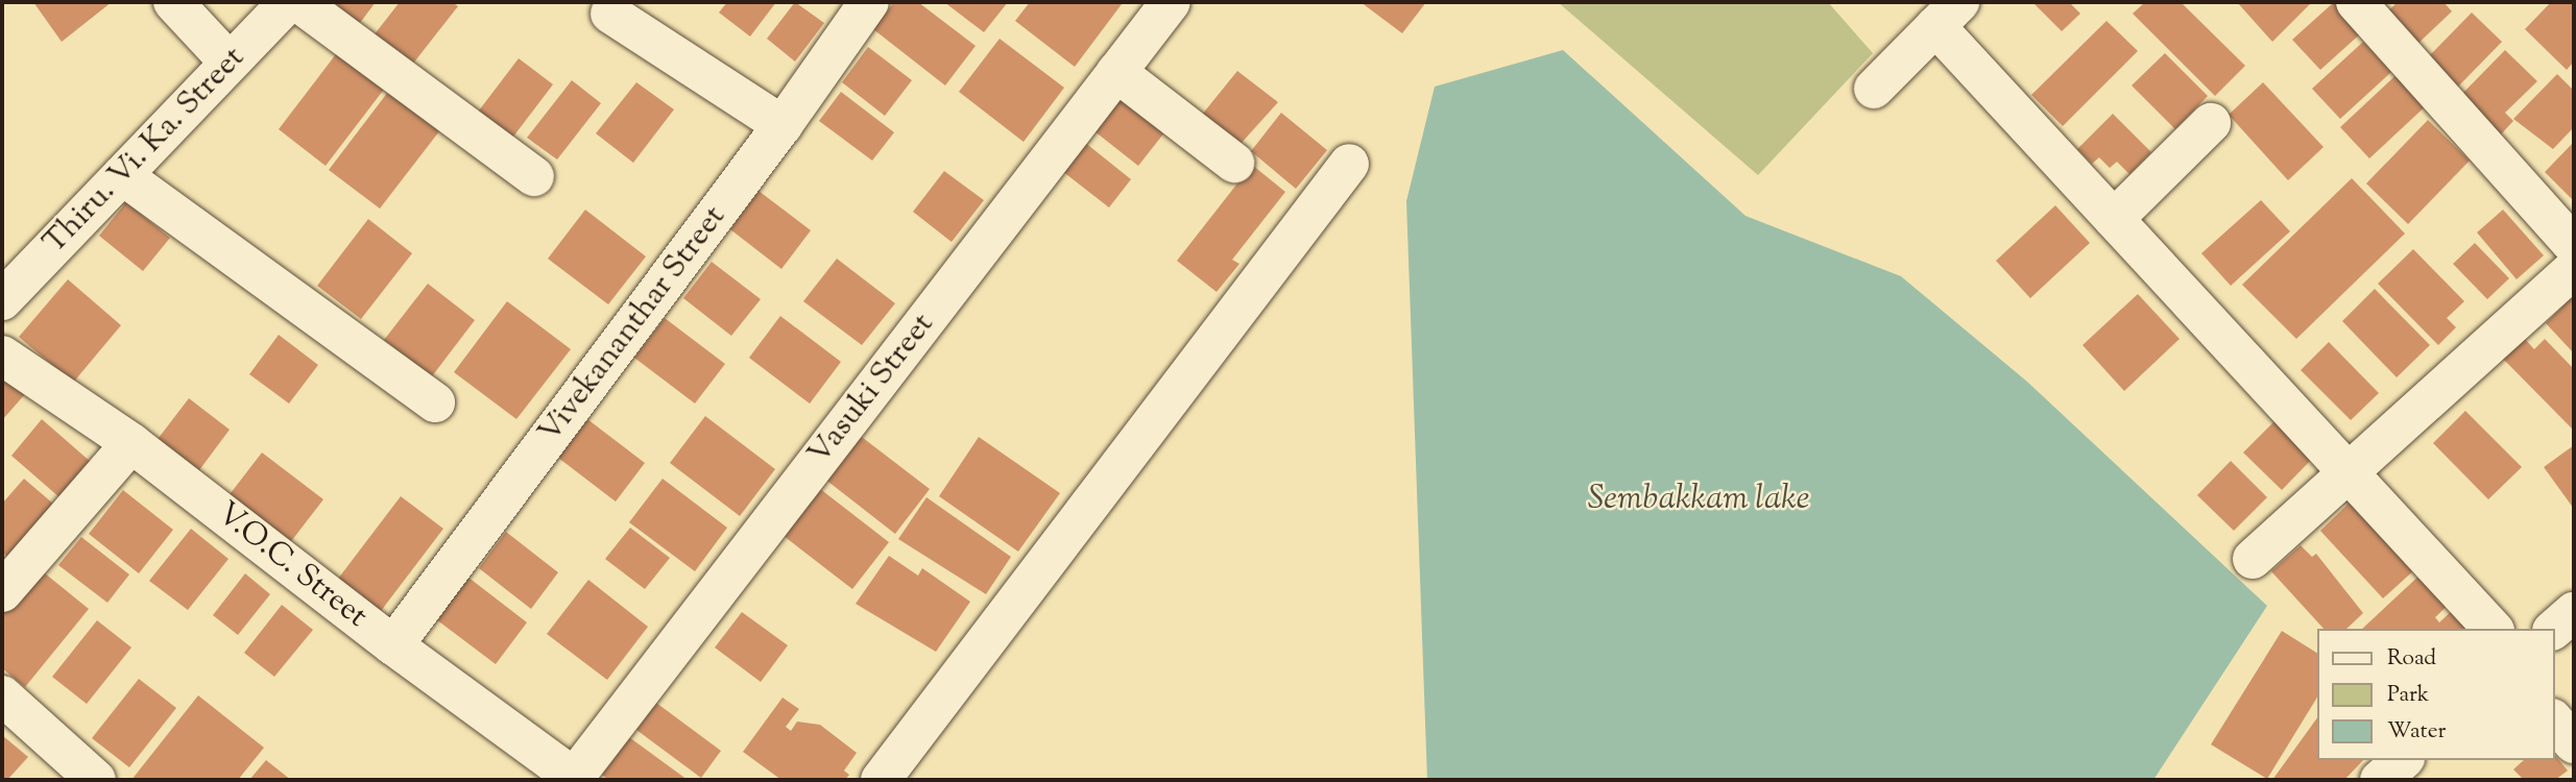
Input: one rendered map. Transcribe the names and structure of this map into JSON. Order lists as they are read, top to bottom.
{
  "streets": {
    "street": [
      "Thiru. Vi. Ka. Street",
      "Vivekananthar Street",
      "Vasuki Street",
      "V.O.C. Street"
    ]
  },
  "crossings": [
    ["Vivekananthar Street", "V.O.C. Street"],
    ["Vasuki Street", "V.O.C. Street"]
  ],
  "water": ["Sembakkam lake"],
  "legend": ["Road", "Park", "Water"]
}
